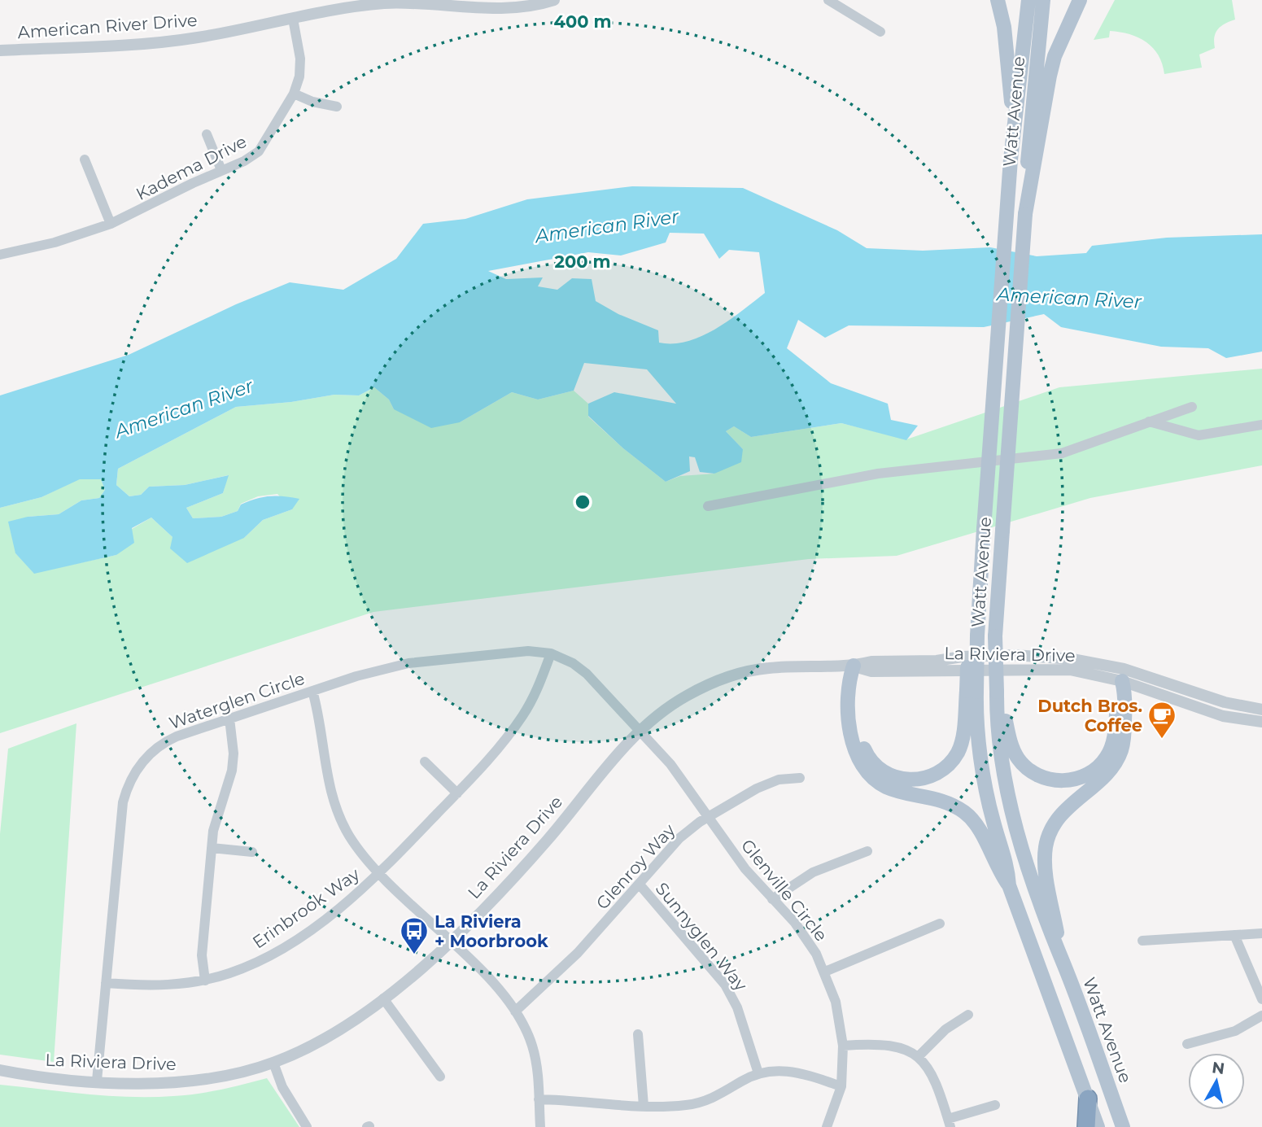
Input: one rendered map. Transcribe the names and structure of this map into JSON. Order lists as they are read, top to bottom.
{
  "streets": {
    "main road": ["Watt Avenue"],
    "street": [
      "American River Drive",
      "Kadema Drive",
      "La Riviera Drive",
      "Waterglen Circle",
      "Glenroy Way",
      "Glenville Circle",
      "Erinbrook Way",
      "Sunnyglen Way"
    ]
  },
  "crossings": [
    ["American River Drive", "Kadema Drive"],
    ["La Riviera Drive", "Waterglen Circle"],
    ["La Riviera Drive", "Glenville Circle"],
    ["Waterglen Circle", "Glenville Circle"],
    ["Waterglen Circle", "Erinbrook Way"],
    ["Glenroy Way", "Glenville Circle"],
    ["Glenroy Way", "Sunnyglen Way"]
  ],
  "water": ["American River"],
  "places": {
    "cafe": ["Dutch Bros. Coffee"],
    "bus stop": ["La Riviera + Moorbrook"]
  },
  "north": "top",
  "rings": ["400 m", "200 m"]
}
